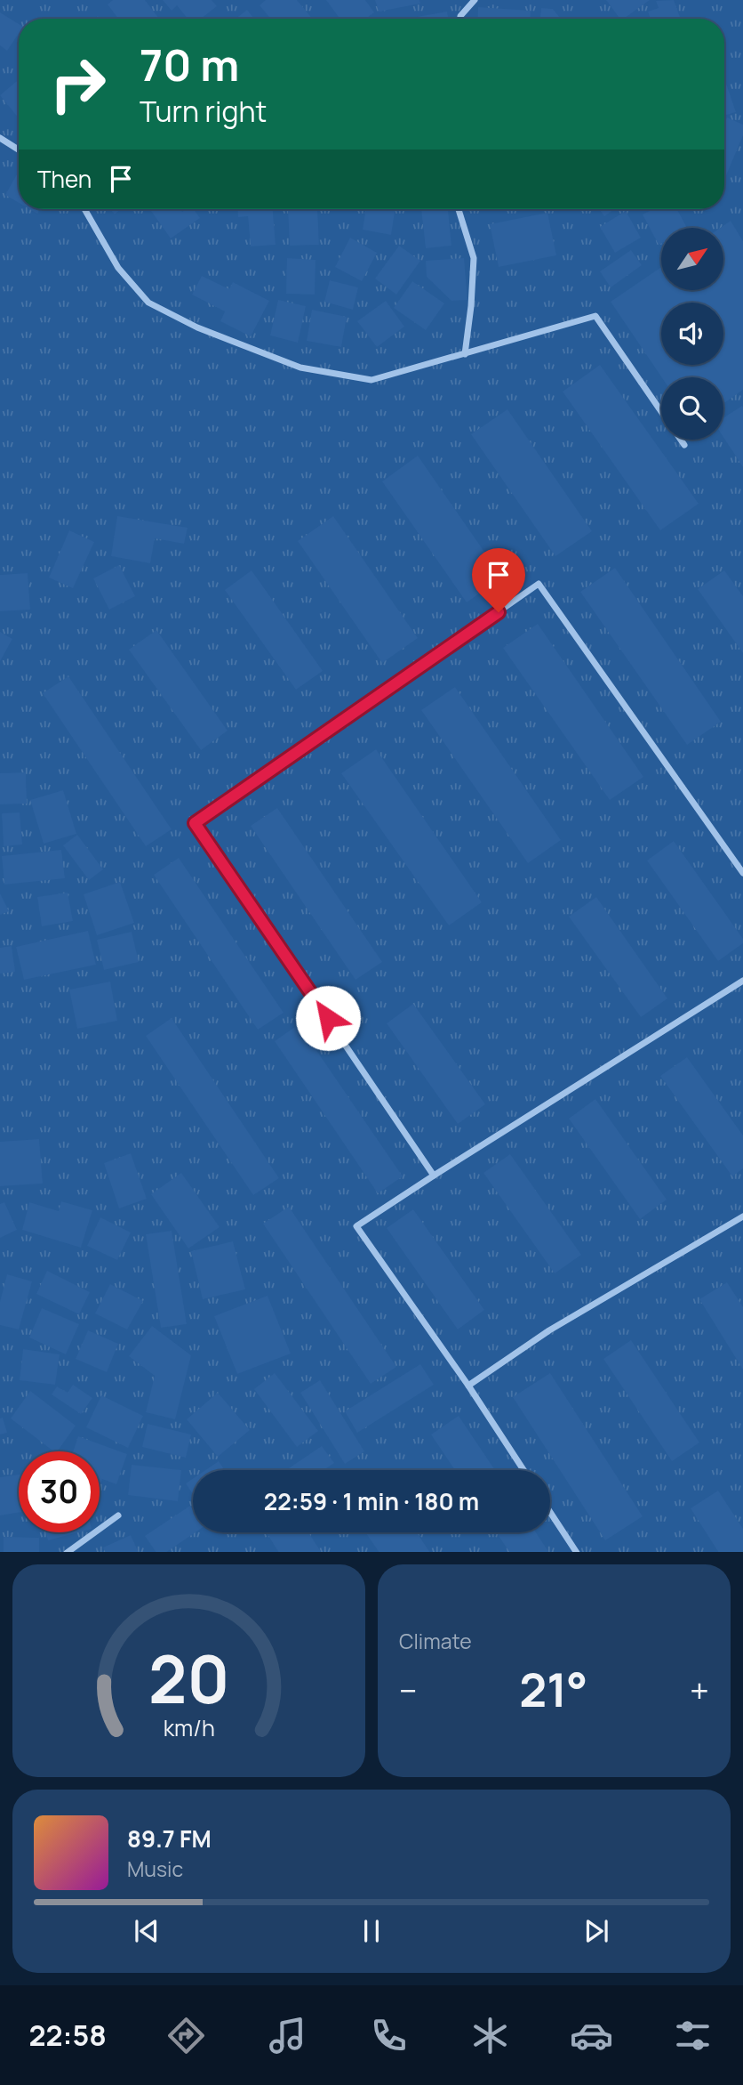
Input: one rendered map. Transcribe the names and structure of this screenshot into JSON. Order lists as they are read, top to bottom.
{
  "north": "top right",
  "page": {
    "turn": ["70 m", "Turn right"],
    "then": "Then",
    "limit": "30",
    "trip": "22:59 · 1 min · 180 m",
    "tile": "Climate",
    "heat": ["−", "21°", "+"],
    "song": ["89.7 FM", "Music"],
    "tabs": "22:58",
    "gauge": ["20", "km/h"]
  }
}
